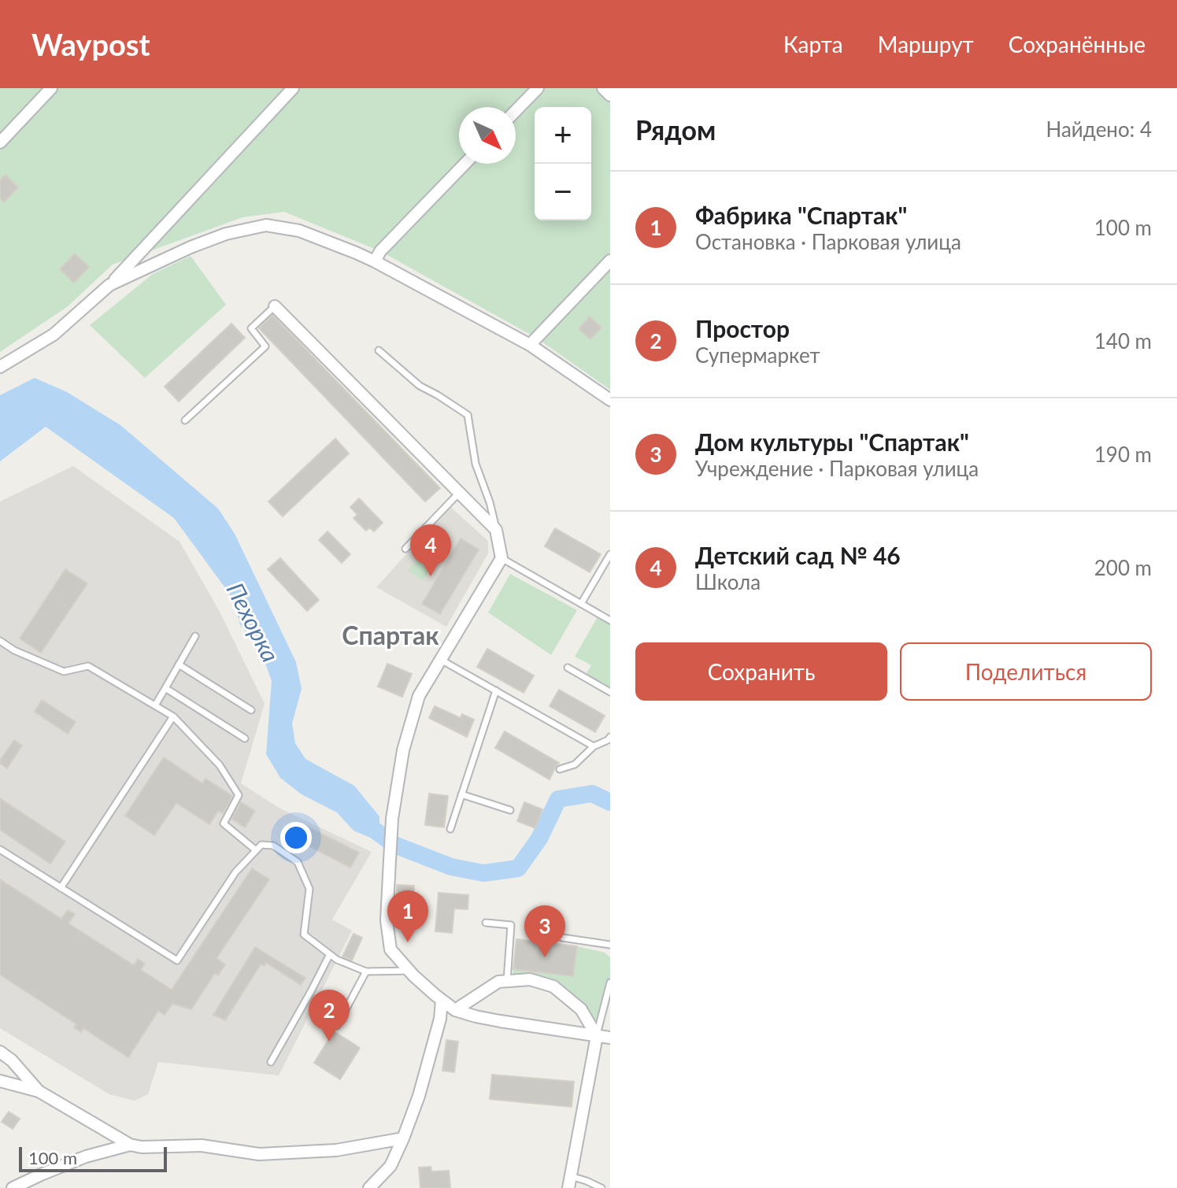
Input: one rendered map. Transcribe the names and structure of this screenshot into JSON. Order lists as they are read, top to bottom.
{
  "districts": ["Спартак"],
  "water": ["Пехорка"],
  "scale_bar": "100 m",
  "north": "bottom right",
  "page": {
    "header": "Waypost",
    "nav": ["Карта", "Маршрут", "Сохранённые"],
    "heading": ["Рядом", "Найдено: 4"],
    "map_buttons": ["+", "−"],
    "list": [
      {
        "mark": "1",
        "name": "Фабрика \"Спартак\"",
        "note": "Остановка · Парковая улица",
        "value": "100 m"
      },
      {
        "mark": "2",
        "name": "Простор",
        "note": "Супермаркет",
        "value": "140 m"
      },
      {
        "mark": "3",
        "name": "Дом культуры \"Спартак\"",
        "note": "Учреждение · Парковая улица",
        "value": "190 m"
      },
      {
        "mark": "4",
        "name": "Детский сад № 46",
        "note": "Школа",
        "value": "200 m"
      }
    ],
    "pins": [
      "4",
      "1",
      "3",
      "2"
    ],
    "buttons": ["Сохранить", "Поделиться"],
    "scale": "100 m"
  }
}
